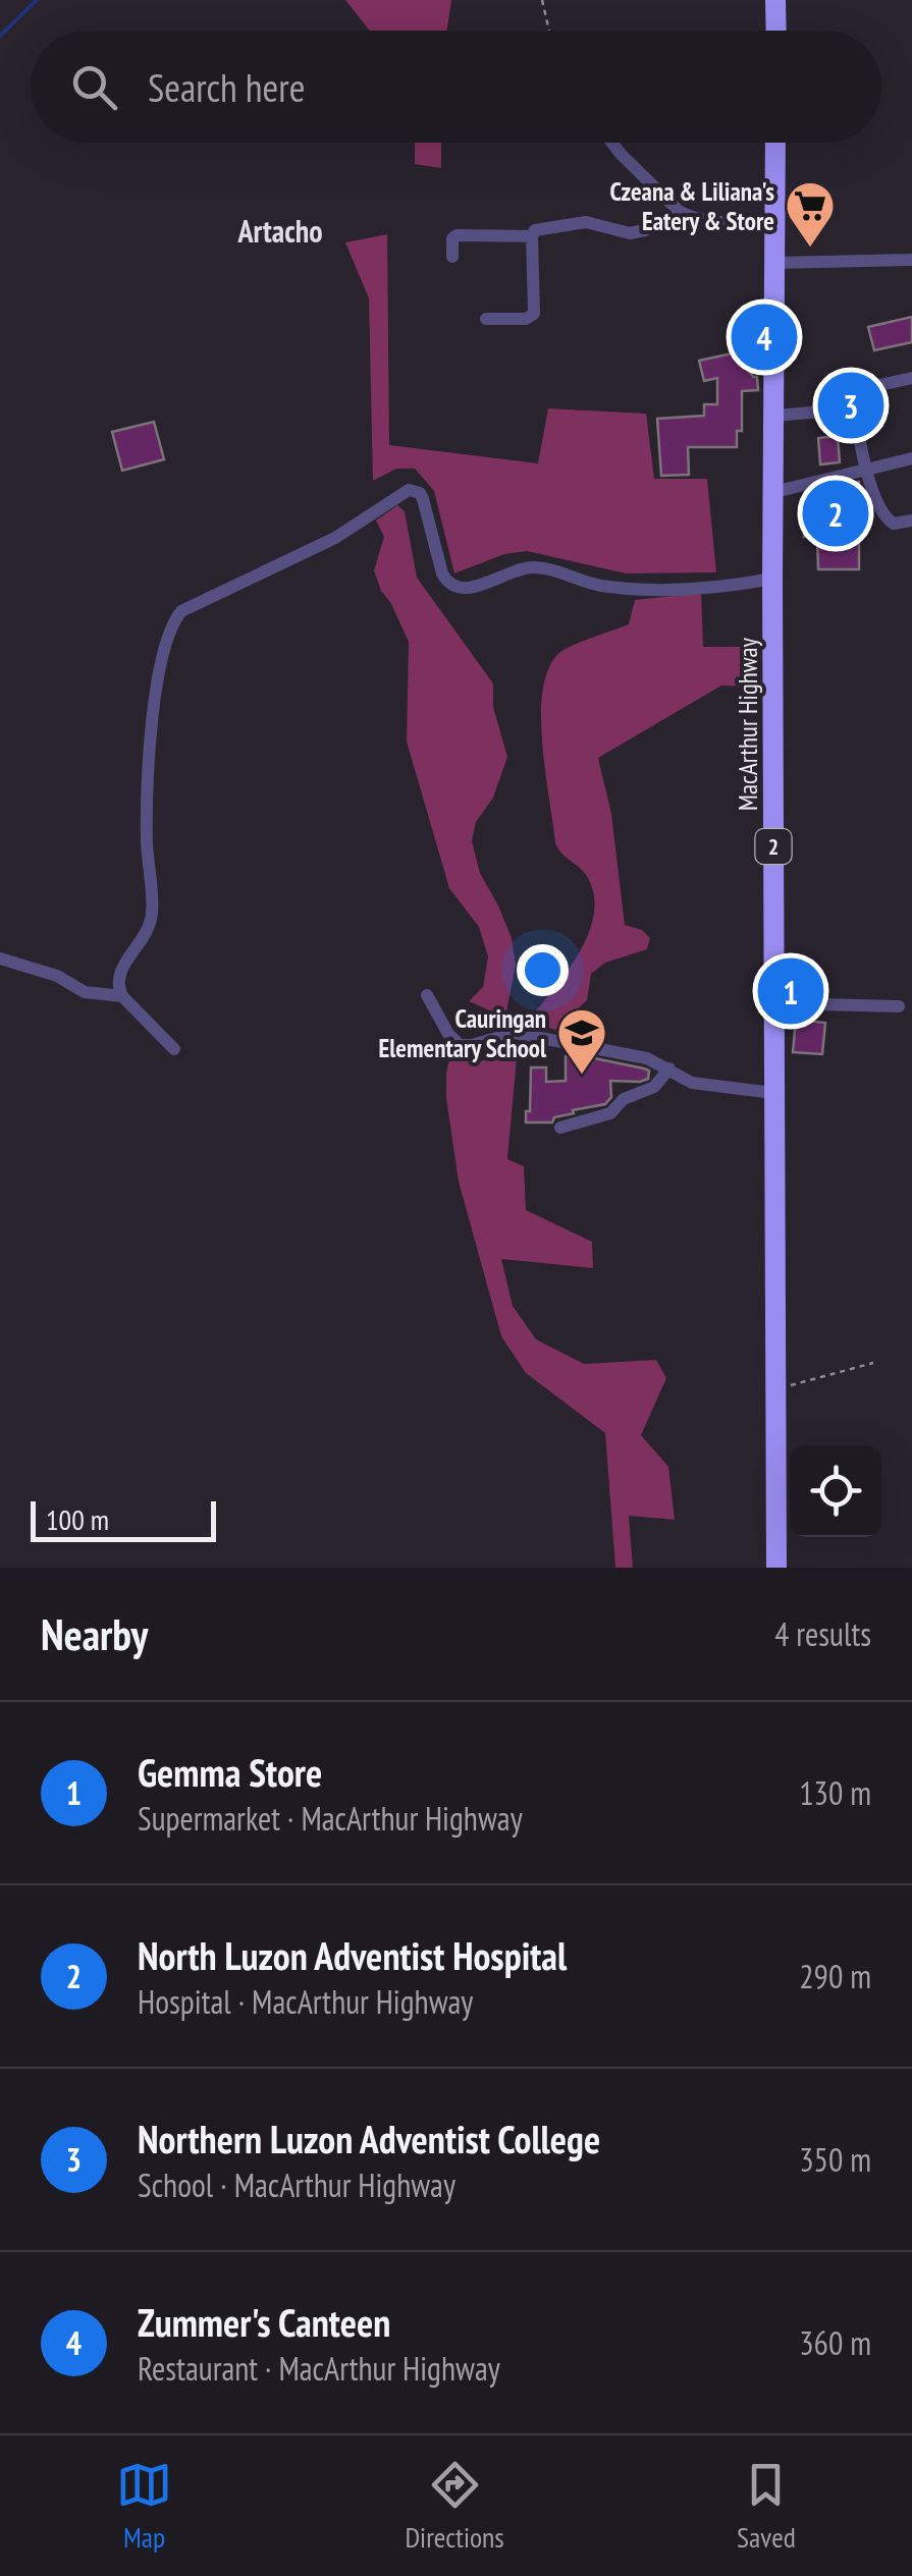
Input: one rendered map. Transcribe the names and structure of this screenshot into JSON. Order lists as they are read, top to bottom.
{
  "streets": {
    "highway": ["MacArthur Highway", "2"]
  },
  "districts": ["Artacho"],
  "places": {
    "supermarket": ["Czeana & Liliana's Eatery & Store"],
    "school or university": ["Cauringan Elementary School"]
  },
  "scale_bar": "100 m",
  "page": {
    "search": "Search here",
    "pins": [
      "4",
      "3",
      "2",
      "1"
    ],
    "scale": "100 m",
    "heading": ["Nearby", "4 results"],
    "list": [
      {
        "mark": "1",
        "name": "Gemma Store",
        "note": "Supermarket · MacArthur Highway",
        "value": "130 m"
      },
      {
        "mark": "2",
        "name": "North Luzon Adventist Hospital",
        "note": "Hospital · MacArthur Highway",
        "value": "290 m"
      },
      {
        "mark": "3",
        "name": "Northern Luzon Adventist College",
        "note": "School · MacArthur Highway",
        "value": "350 m"
      },
      {
        "mark": "4",
        "name": "Zummer's Canteen",
        "note": "Restaurant · MacArthur Highway",
        "value": "360 m"
      }
    ],
    "nav": ["Map", "Directions", "Saved"]
  }
}
